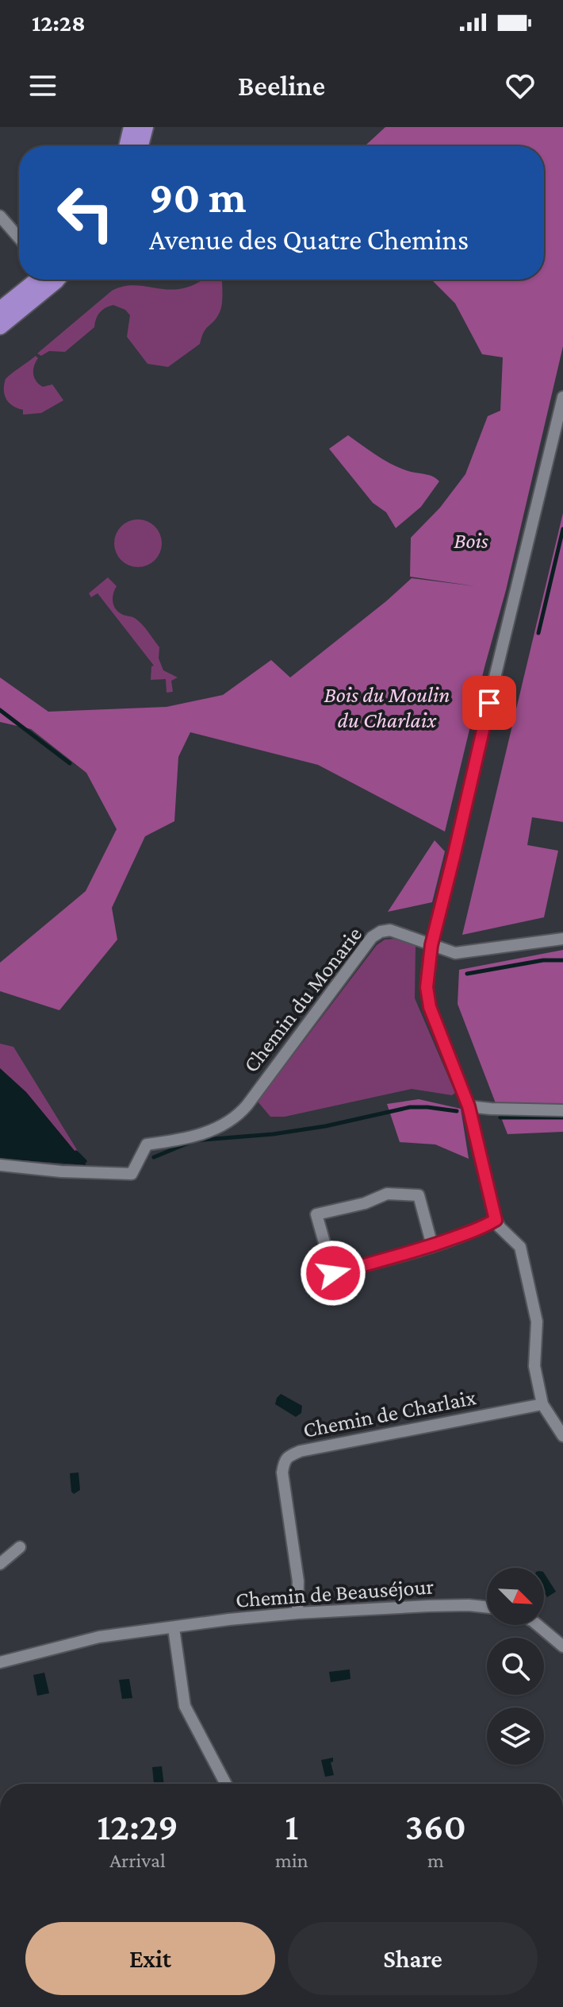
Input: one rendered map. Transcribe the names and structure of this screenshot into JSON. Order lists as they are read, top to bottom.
{
  "streets": {
    "street": ["Chemin du Monarie", "Chemin de Charlaix", "Chemin de Beauséjour"]
  },
  "crossings": [
    ["Chemin de Charlaix", "Chemin de Beauséjour"]
  ],
  "parks": ["Bois", "Bois du Moulin du Charlaix"],
  "north": "bottom right",
  "page": {
    "status": "12:28",
    "header": "Beeline",
    "turn": ["90 m", "Avenue des Quatre Chemins"],
    "eta": [
      "12:29",
      "Arrival",
      "1",
      "min",
      "360",
      "m"
    ],
    "buttons": ["Exit", "Share"]
  }
}
